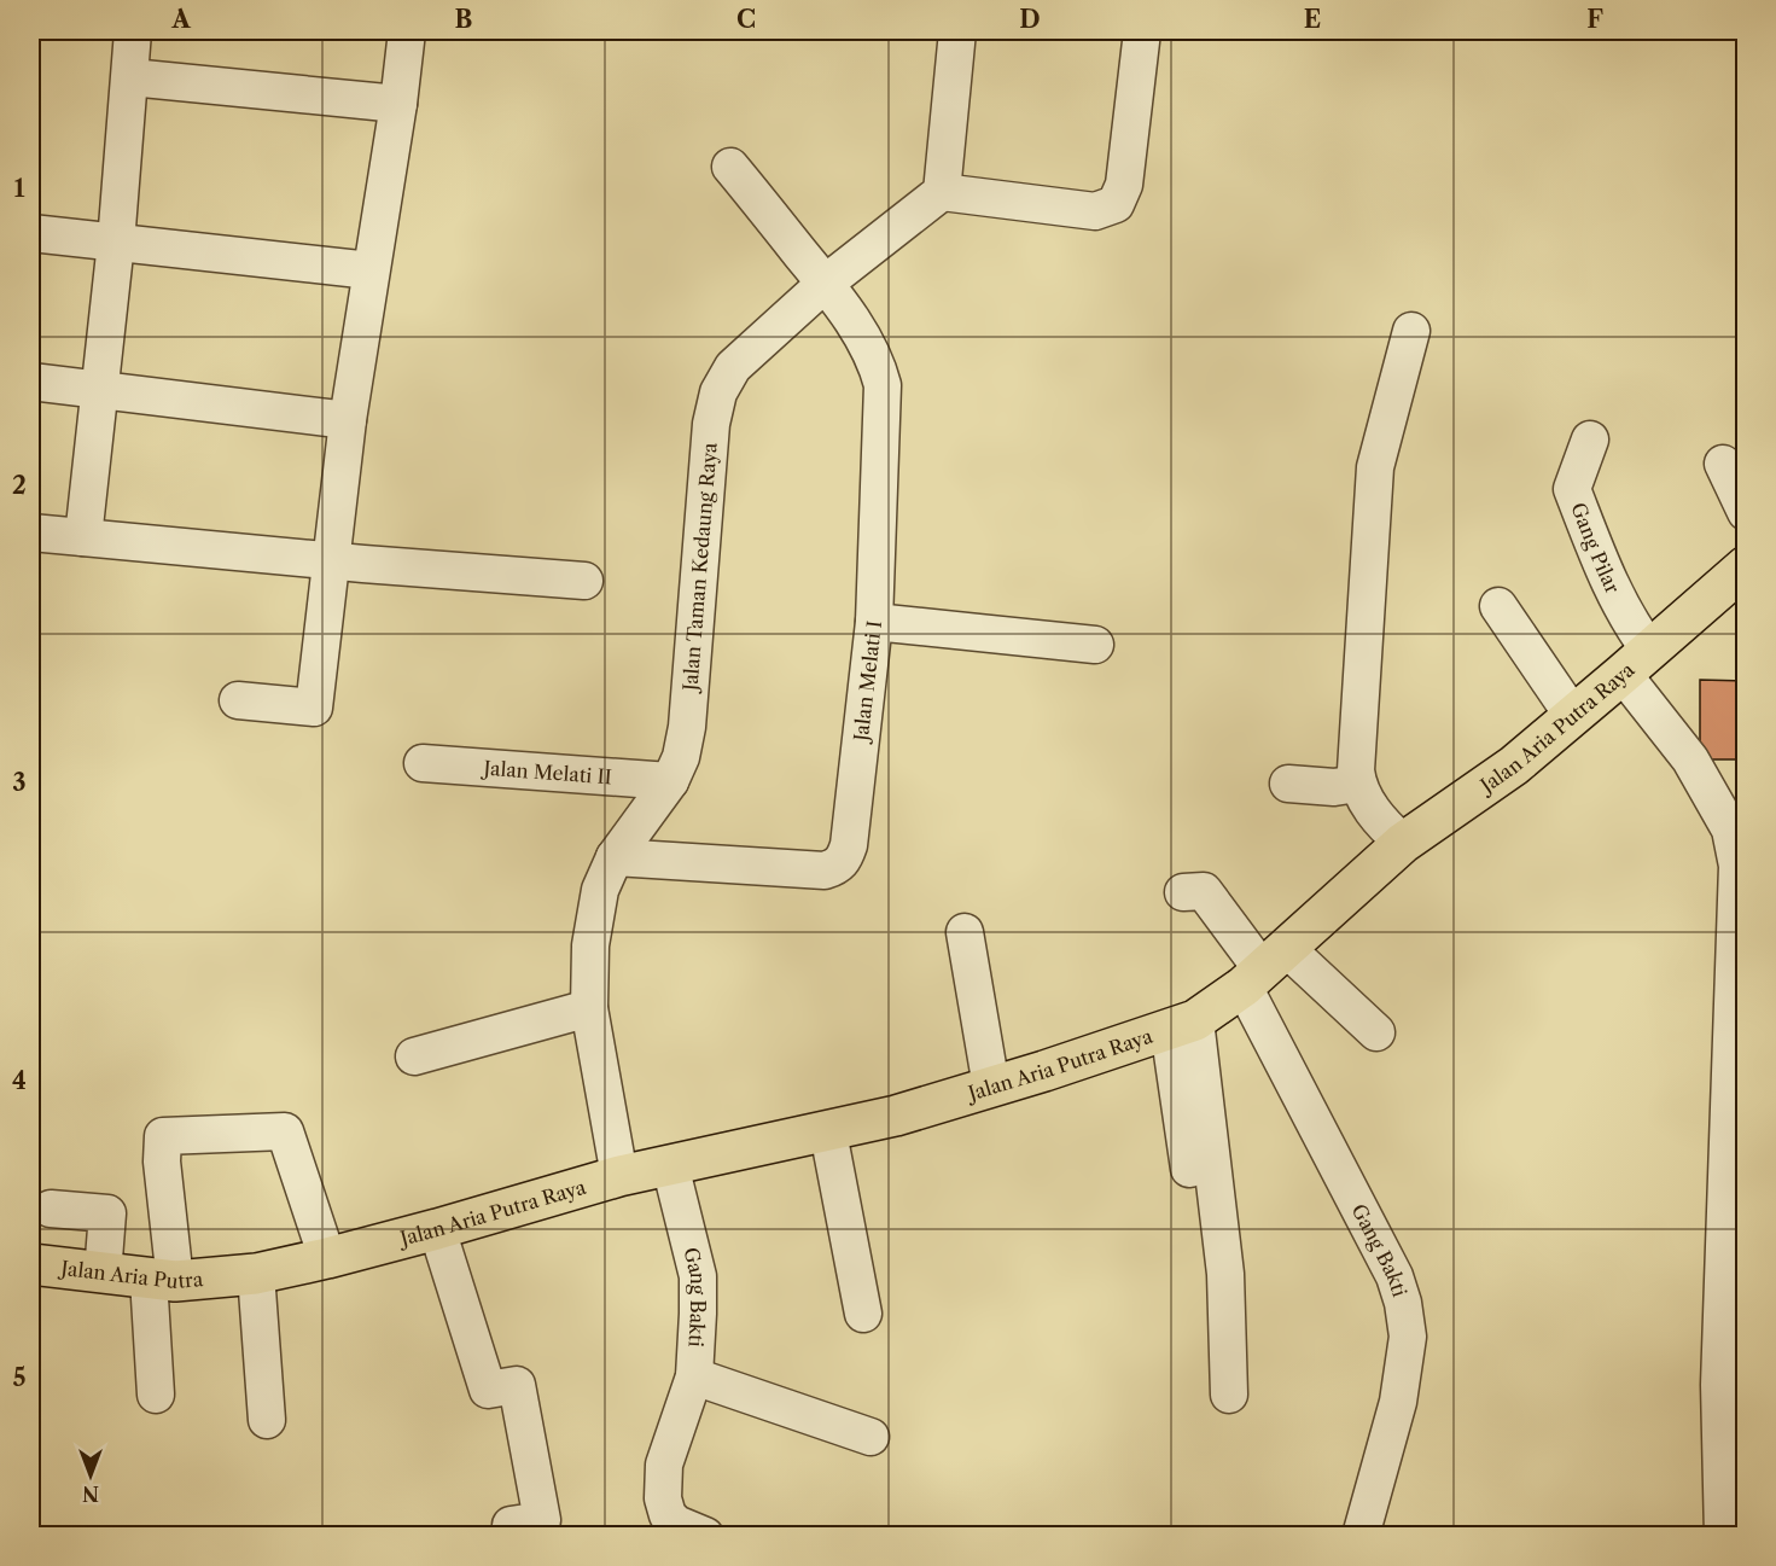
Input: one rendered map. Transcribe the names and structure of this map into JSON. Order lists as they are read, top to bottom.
{
  "streets": {
    "main road": ["Jalan Aria Putra Raya", "Jalan Aria Putra"],
    "street": [
      "Gang Pilar",
      "Jalan Taman Kedaung Raya",
      "Jalan Melati I",
      "Jalan Melati II",
      "Gang Bakti"
    ]
  },
  "crossings": [
    ["Gang Pilar", "Jalan Aria Putra Raya"],
    ["Jalan Taman Kedaung Raya", "Jalan Melati I"],
    ["Jalan Taman Kedaung Raya", "Jalan Aria Putra Raya"],
    ["Jalan Taman Kedaung Raya", "Jalan Melati II"],
    ["Jalan Aria Putra Raya", "Gang Bakti"],
    ["Jalan Aria Putra Raya", "Jalan Aria Putra"]
  ],
  "north": "bottom",
  "grid": {
    "columns": [
      "A",
      "B",
      "C",
      "D",
      "E",
      "F"
    ],
    "rows": [
      "1",
      "2",
      "3",
      "4",
      "5"
    ]
  }
}
